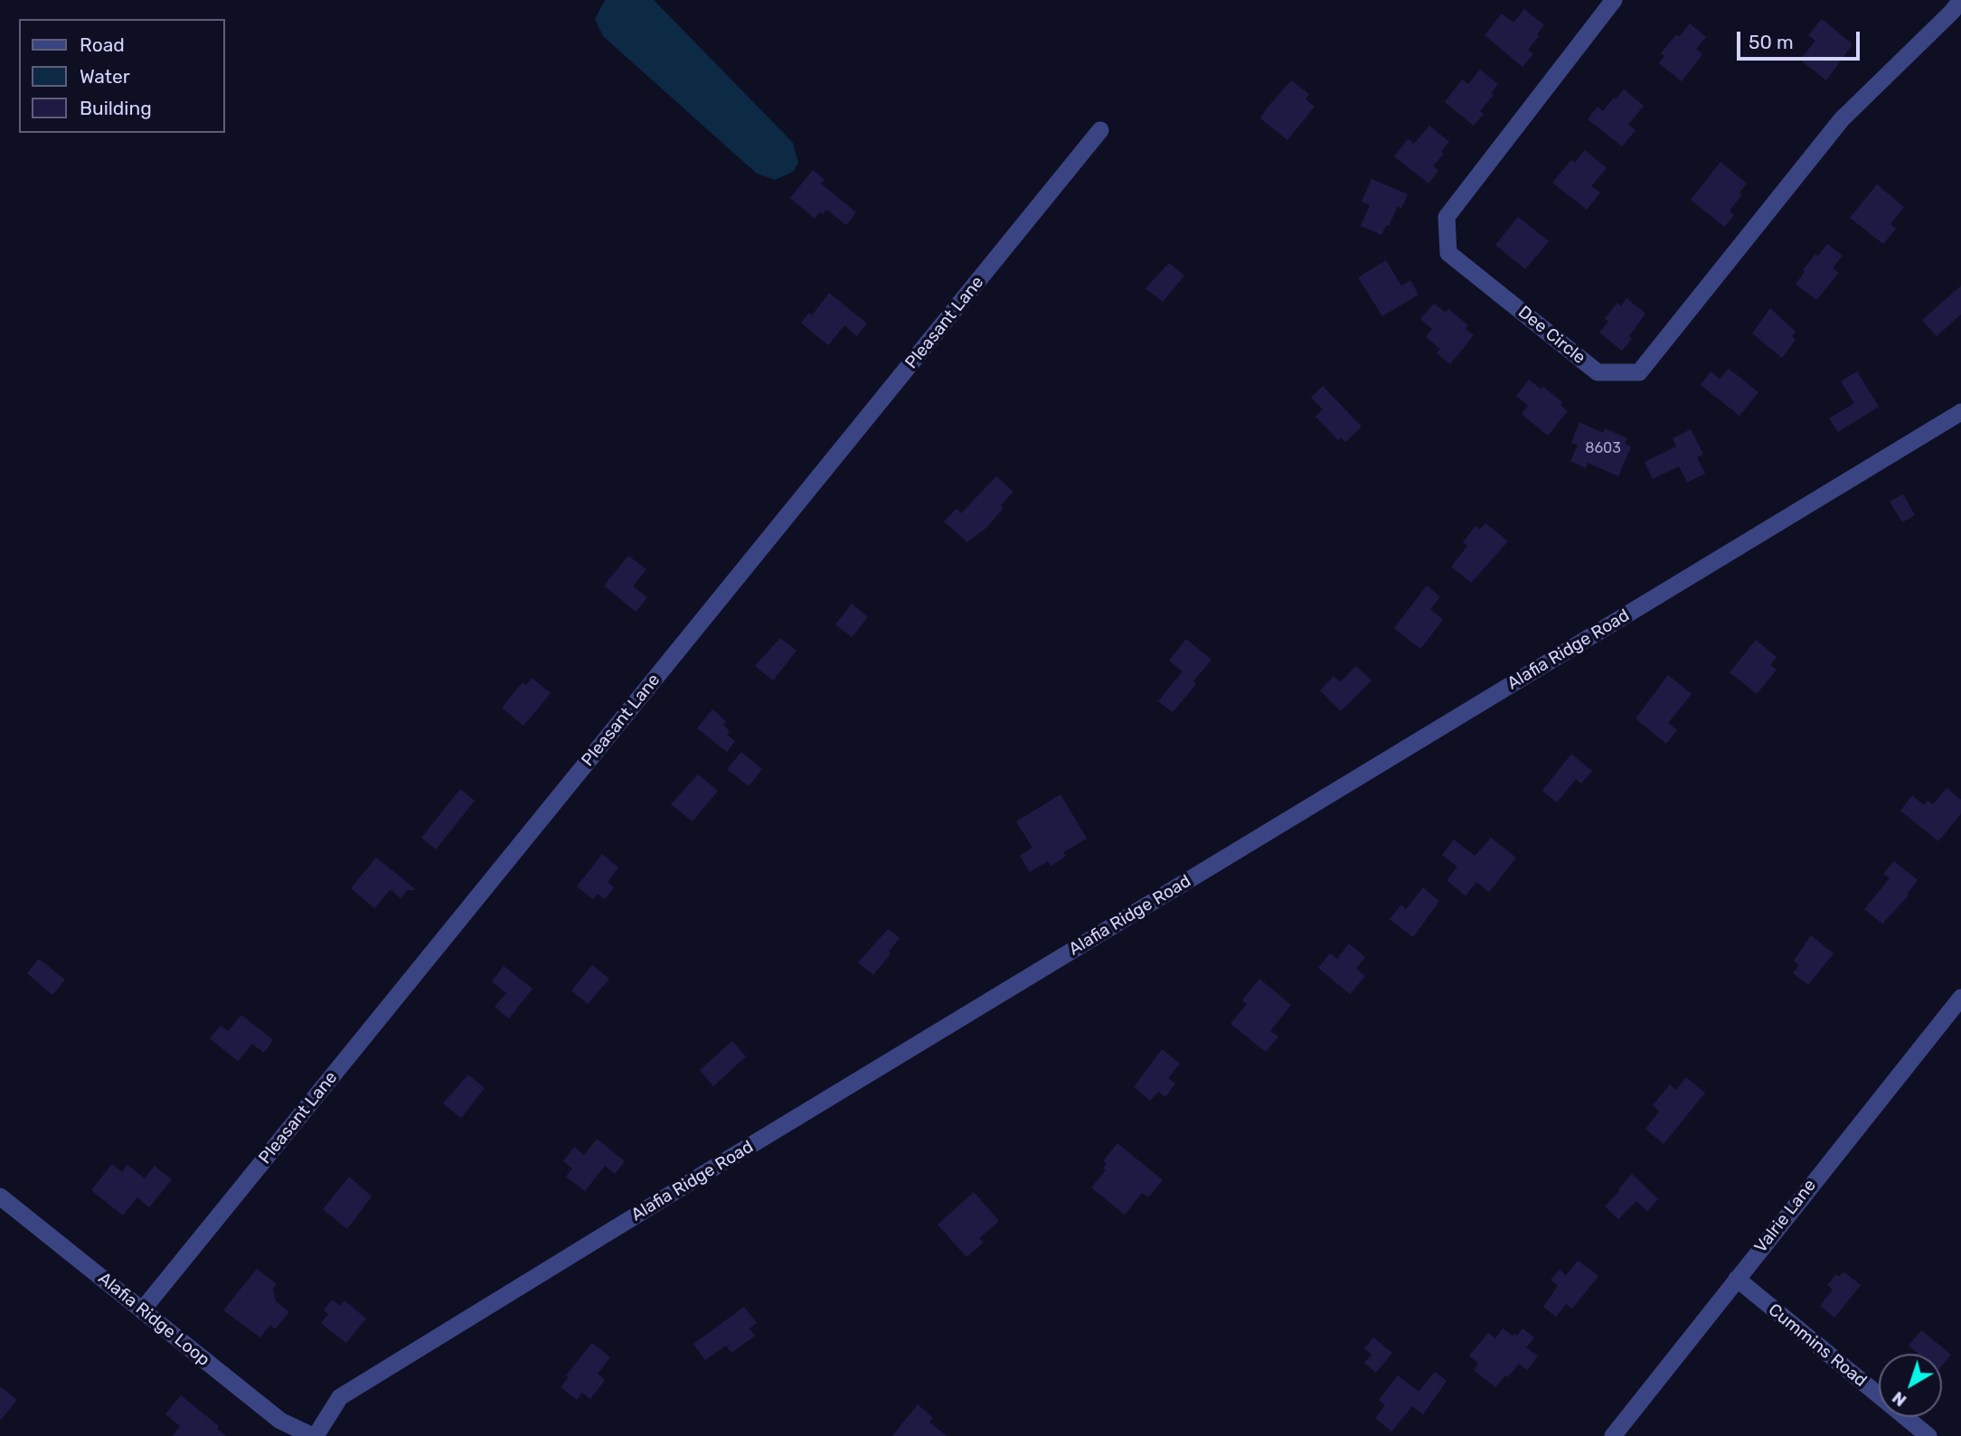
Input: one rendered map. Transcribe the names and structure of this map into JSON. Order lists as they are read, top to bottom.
{
  "streets": {
    "street": [
      "Pleasant Lane",
      "Dee Circle",
      "Alafia Ridge Road",
      "Valrie Lane",
      "Alafia Ridge Loop",
      "Cummins Road"
    ]
  },
  "crossings": [
    ["Pleasant Lane", "Alafia Ridge Loop"],
    ["Alafia Ridge Road", "Alafia Ridge Loop"],
    ["Valrie Lane", "Cummins Road"]
  ],
  "house_numbers": ["8603"],
  "legend": ["Road", "Water", "Building"],
  "scale_bar": "50 m",
  "north": "bottom left"
}
